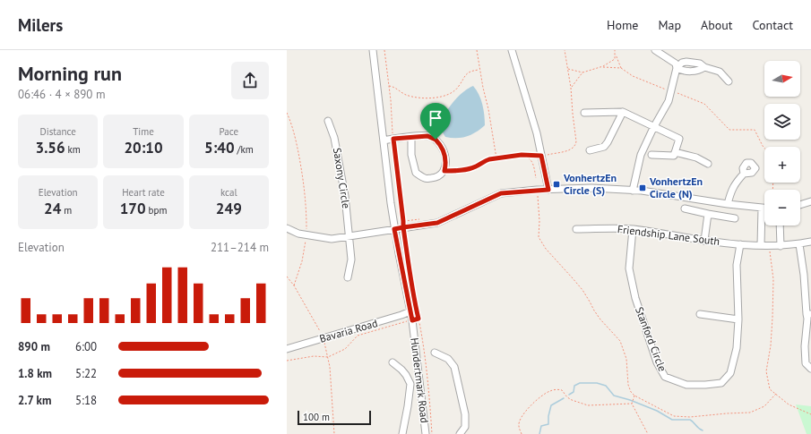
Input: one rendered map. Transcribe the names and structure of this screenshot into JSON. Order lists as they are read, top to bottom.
{
  "streets": {
    "street": [
      "Saxony Circle",
      "Friendship Lane South",
      "Bavaria Road",
      "Stanford Circle",
      "Hundertmark Road"
    ]
  },
  "crossings": [
    ["Friendship Lane South", "Stanford Circle"],
    ["Bavaria Road", "Hundertmark Road"]
  ],
  "places": {
    "transit": ["VonhertzEn Circle (S)", "VonhertzEn Circle (N)"]
  },
  "scale_bar": "100 m",
  "north": "right",
  "page": {
    "header": "Milers",
    "nav": [
      "Home",
      "Map",
      "About",
      "Contact"
    ],
    "heading": ["Morning run", "06:46 · 4 × 890 m"],
    "map_buttons": ["+", "−"],
    "stats": [
      ["Distance", "3.56 km"],
      ["Time", "20:10"],
      ["Pace", "5:40 /km"],
      ["Elevation", "24 m"],
      ["Heart rate", "170 bpm"],
      ["kcal", "249"]
    ],
    "chart": ["Elevation", "211–214 m"],
    "list": [
      {
        "name": "890 m",
        "note": "6:00"
      },
      {
        "name": "1.8 km",
        "note": "5:22"
      },
      {
        "name": "2.7 km",
        "note": "5:18"
      }
    ],
    "scale": "100 m"
  }
}
